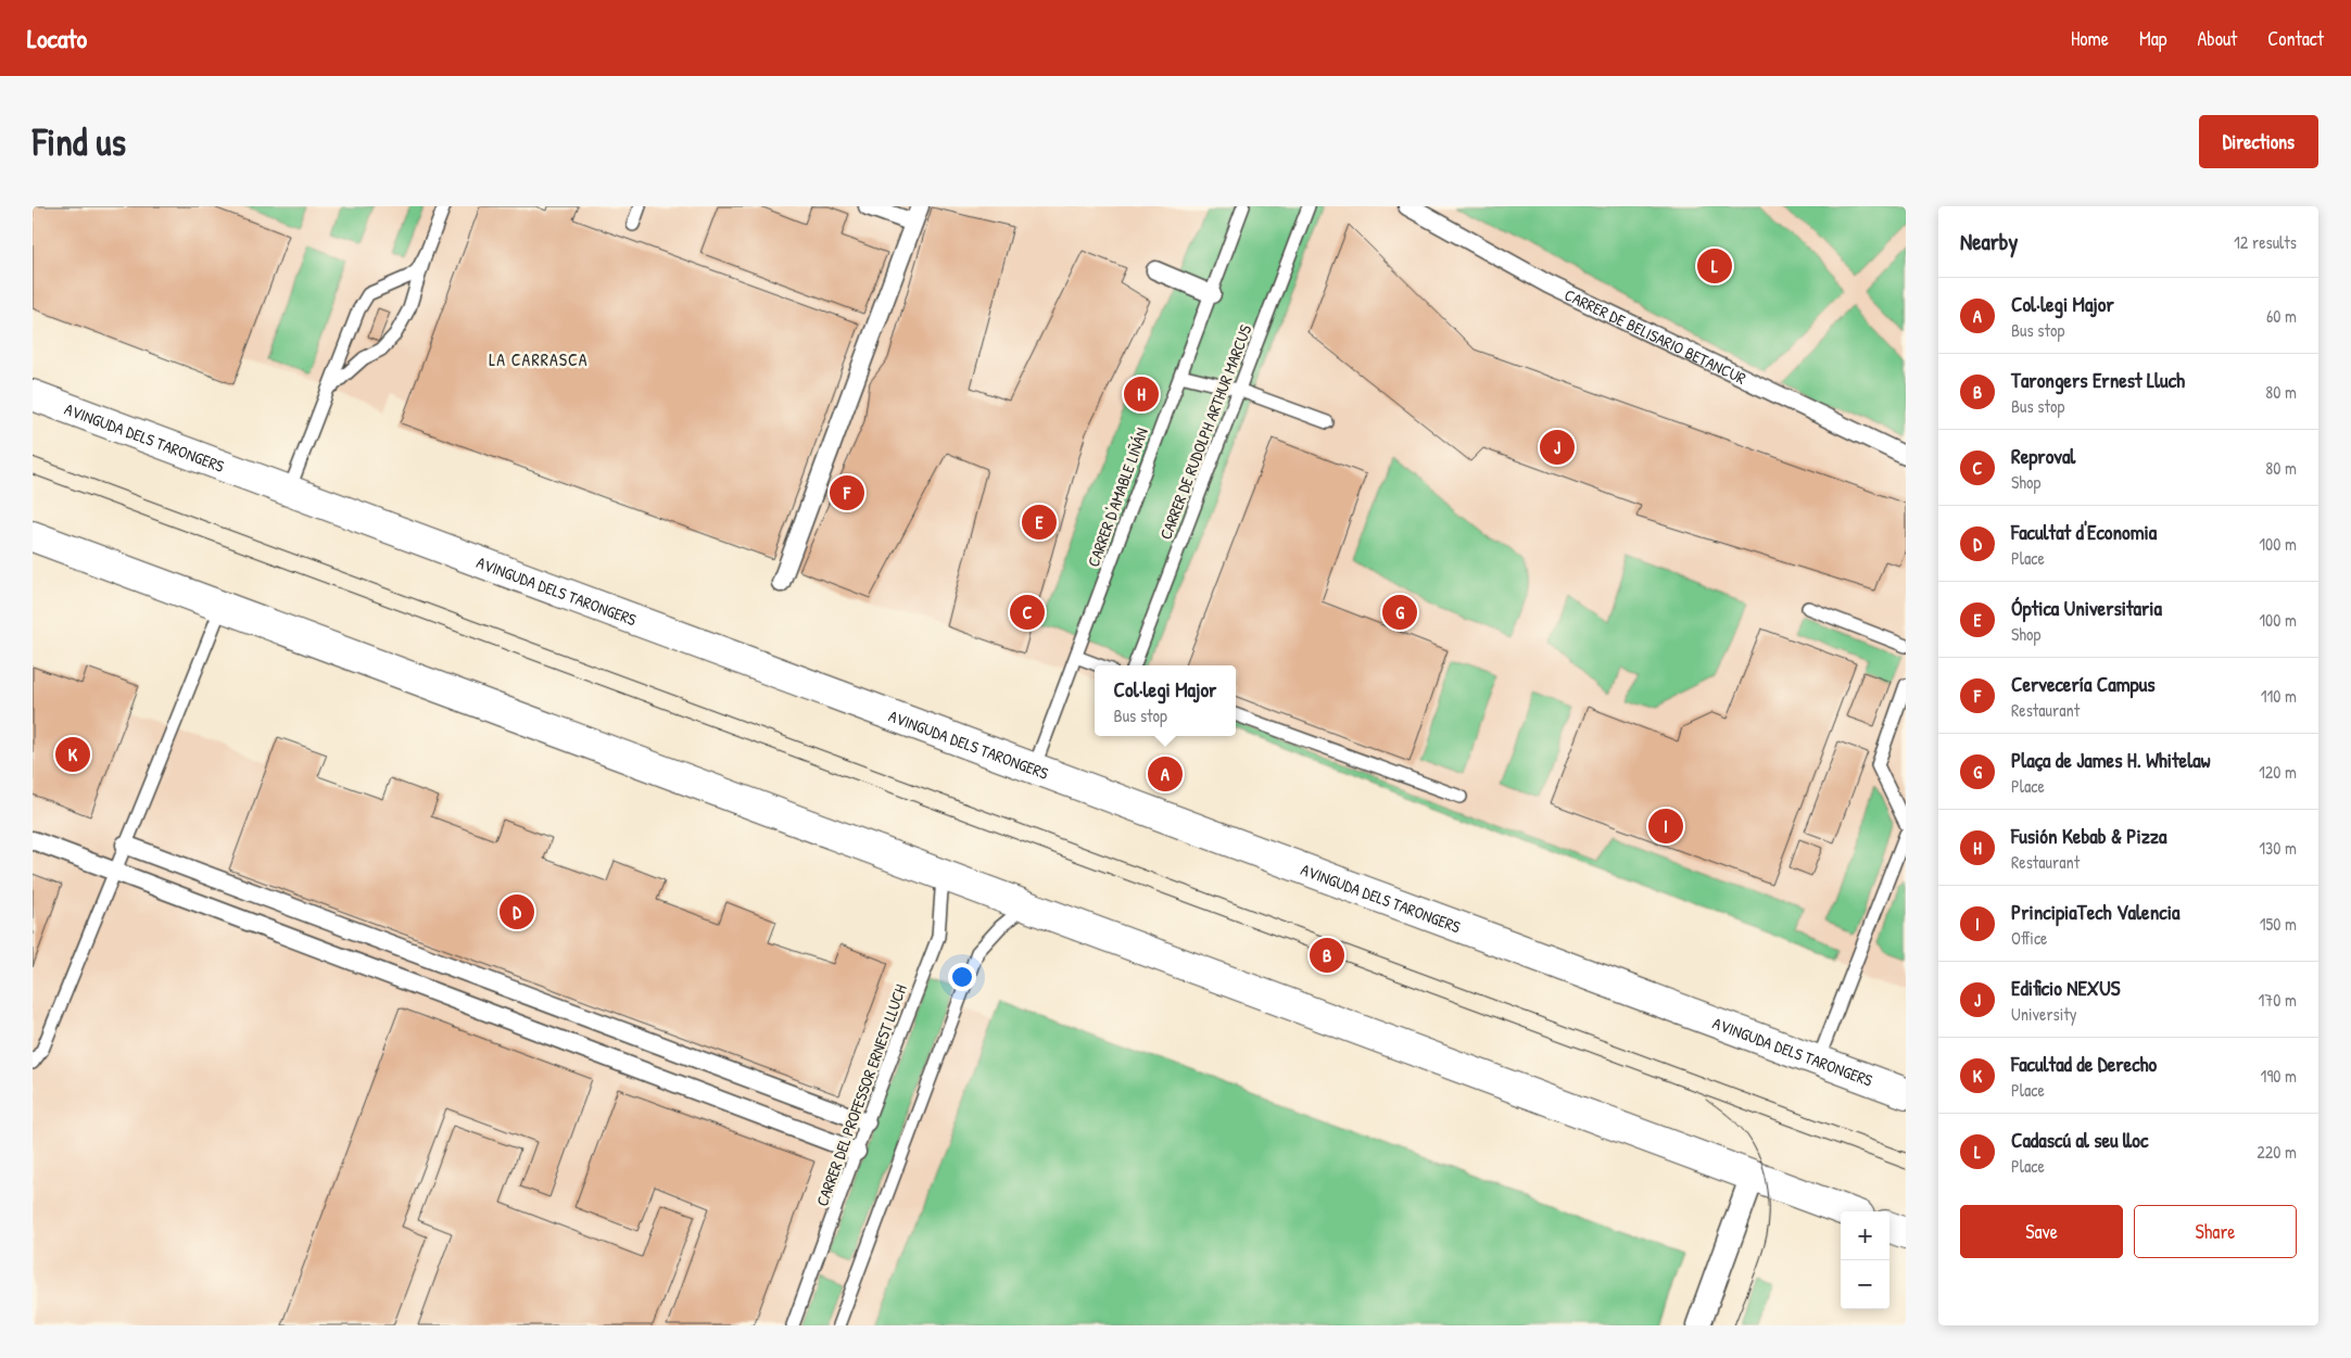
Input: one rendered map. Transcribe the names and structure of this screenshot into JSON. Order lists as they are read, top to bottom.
{
  "streets": {
    "main road": ["AVINGUDA DELS TARONGERS"],
    "street": ["CARRER DE BELISARIO BETANCUR"],
    "lane": ["CARRER DE RUDOLPH ARTHUR MARCUS", "CARRER D'AMABLE LIÑÁN", "CARRER DEL PROFESSOR ERNEST LLUCH"]
  },
  "crossings": [
    ["AVINGUDA DELS TARONGERS", "CARRER D'AMABLE LIÑÁN"]
  ],
  "districts": ["LA CARRASCA"],
  "page": {
    "header": "Locato",
    "nav": [
      "Home",
      "Map",
      "About",
      "Contact"
    ],
    "buttons": [
      "Directions",
      ["Save", "Share"]
    ],
    "title": "Find us",
    "heading": ["Nearby", "12 results"],
    "pins": [
      "L",
      "H",
      "J",
      "F",
      "E",
      "C",
      "G",
      "K",
      "A",
      "I",
      "D",
      "B"
    ],
    "list": [
      {
        "mark": "A",
        "name": "Col·legi Major",
        "note": "Bus stop",
        "value": "60 m"
      },
      {
        "mark": "B",
        "name": "Tarongers Ernest Lluch",
        "note": "Bus stop",
        "value": "80 m"
      },
      {
        "mark": "C",
        "name": "Reproval",
        "note": "Shop",
        "value": "80 m"
      },
      {
        "mark": "D",
        "name": "Facultat d'Economia",
        "note": "Place",
        "value": "100 m"
      },
      {
        "mark": "E",
        "name": "Óptica Universitaria",
        "note": "Shop",
        "value": "100 m"
      },
      {
        "mark": "F",
        "name": "Cervecería Campus",
        "note": "Restaurant",
        "value": "110 m"
      },
      {
        "mark": "G",
        "name": "Plaça de James H. Whitelaw",
        "note": "Place",
        "value": "120 m"
      },
      {
        "mark": "H",
        "name": "Fusión Kebab & Pizza",
        "note": "Restaurant",
        "value": "130 m"
      },
      {
        "mark": "I",
        "name": "PrincipiaTech Valencia",
        "note": "Office",
        "value": "150 m"
      },
      {
        "mark": "J",
        "name": "Edificio NEXUS",
        "note": "University",
        "value": "170 m"
      },
      {
        "mark": "K",
        "name": "Facultad de Derecho",
        "note": "Place",
        "value": "190 m"
      },
      {
        "mark": "L",
        "name": "Cadascú al seu lloc",
        "note": "Place",
        "value": "220 m"
      }
    ],
    "popup": ["Col·legi Major", "Bus stop"],
    "map_buttons": ["+", "−"]
  }
}
